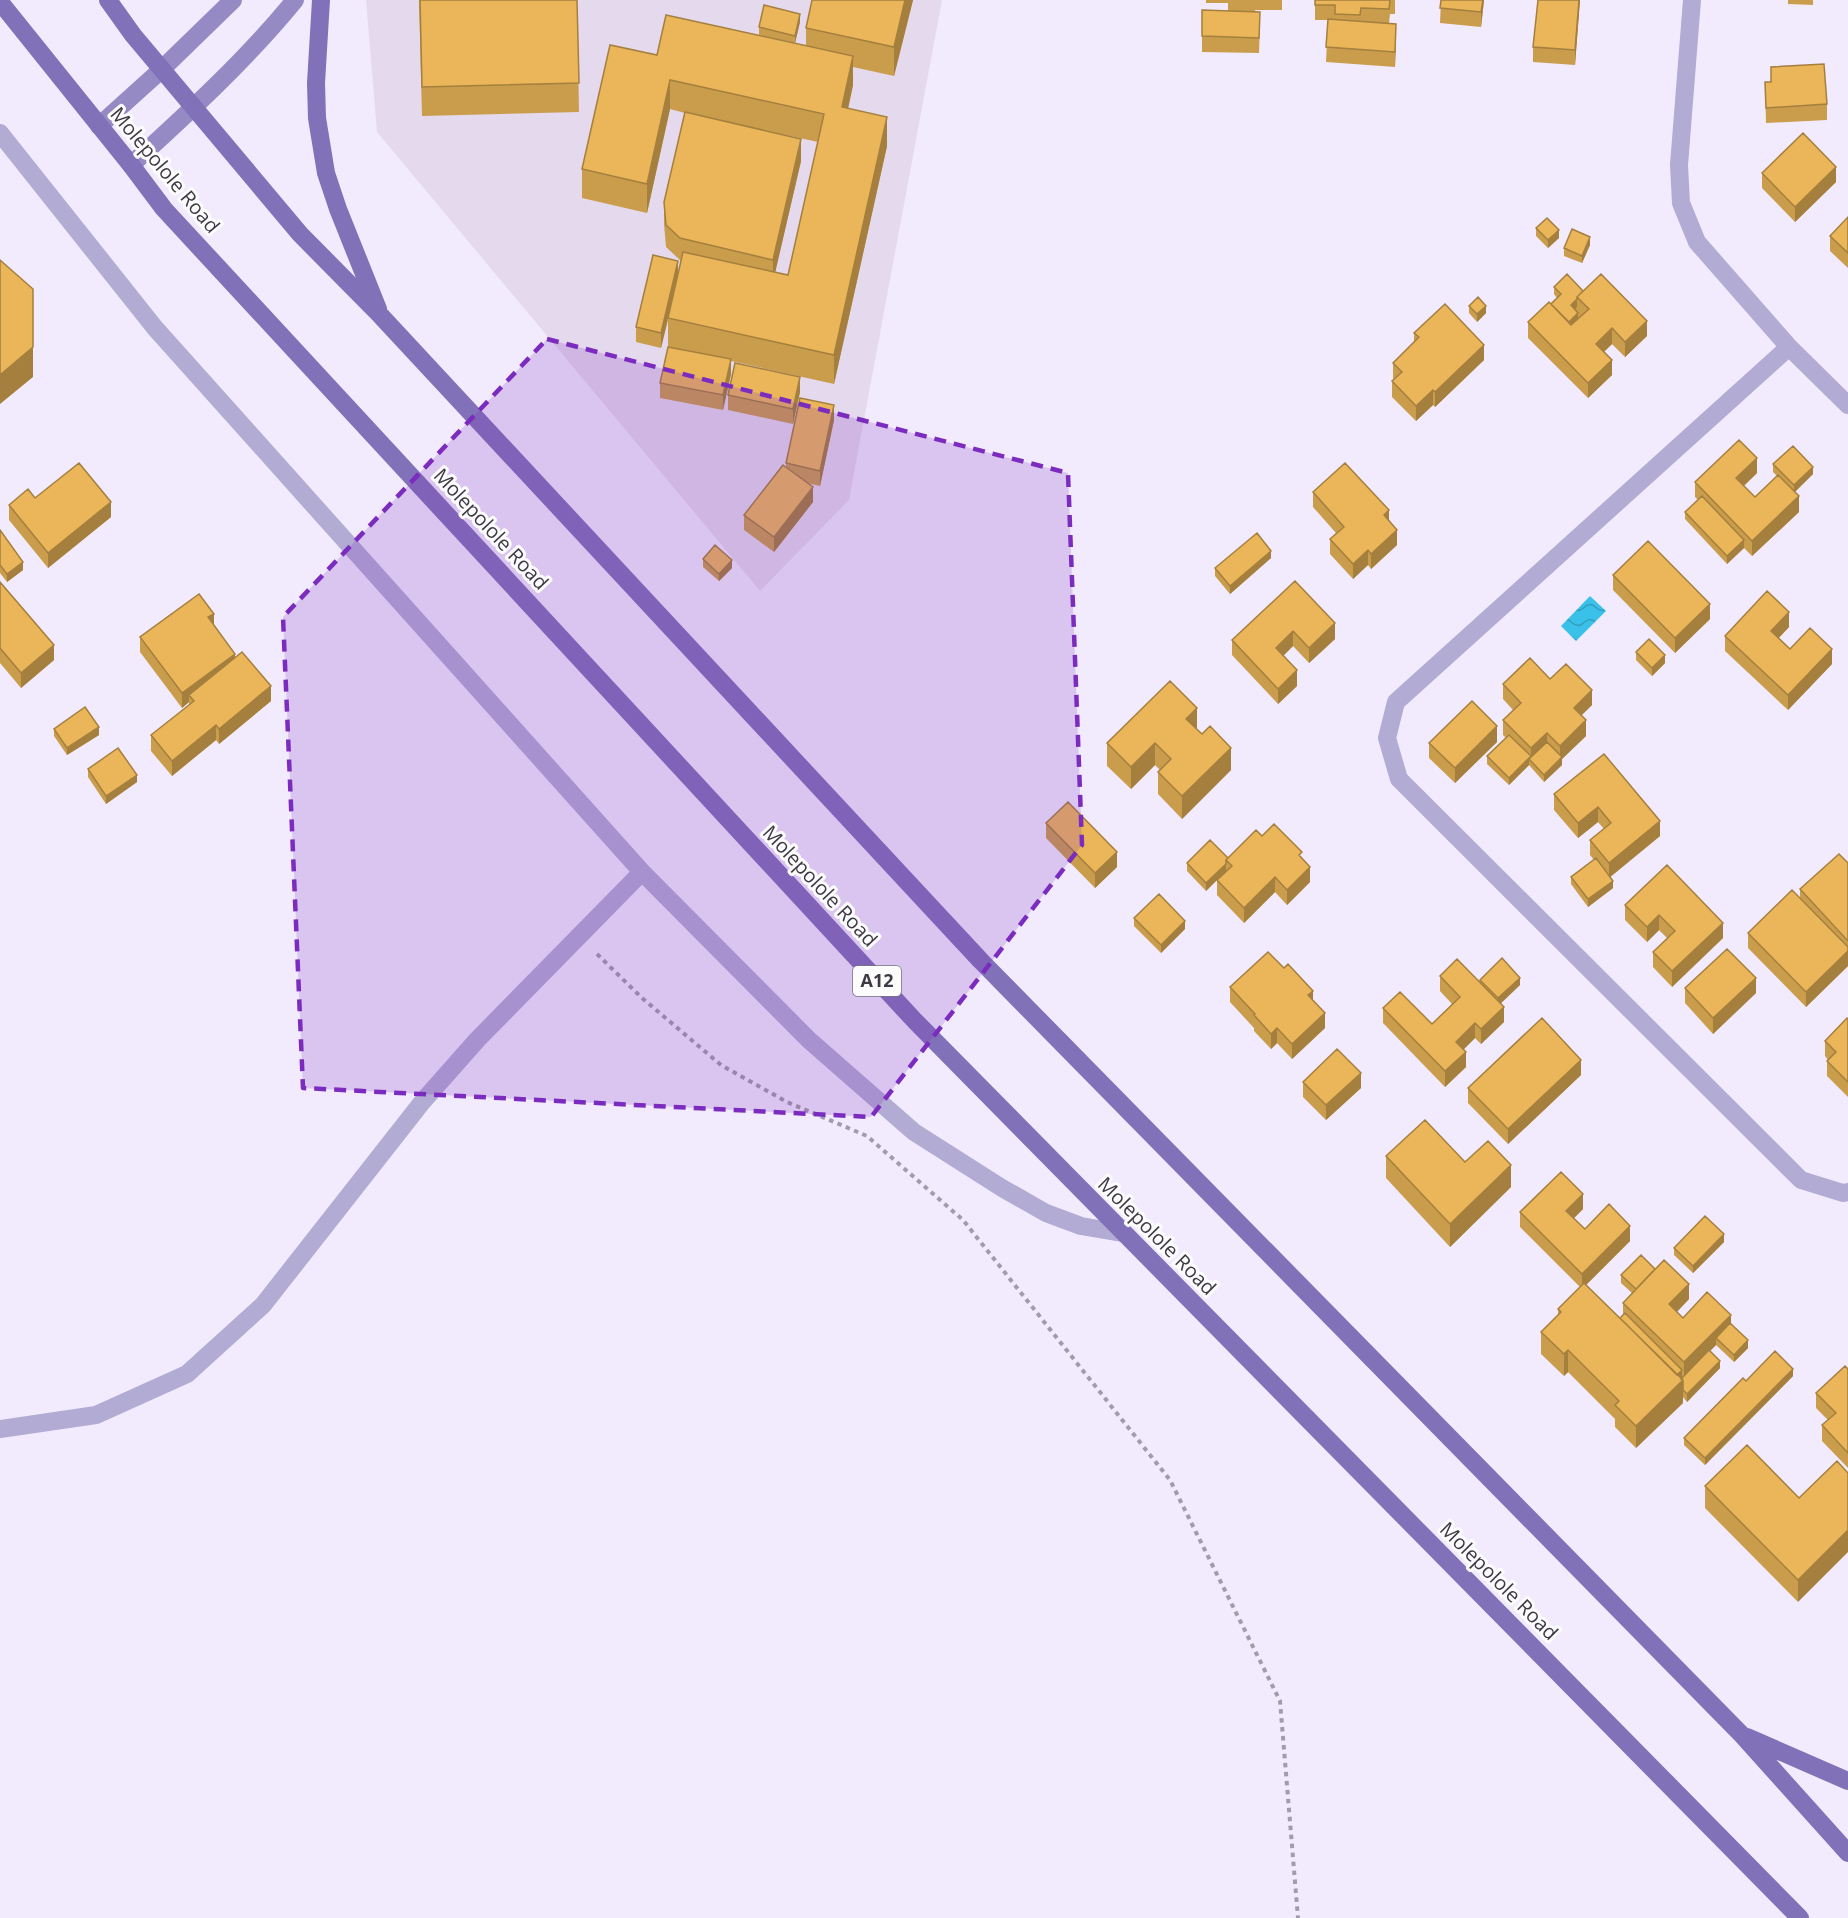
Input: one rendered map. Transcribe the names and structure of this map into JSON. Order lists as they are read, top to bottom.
{
  "streets": {
    "main road": ["Molepolole Road", "A12"]
  }
}
